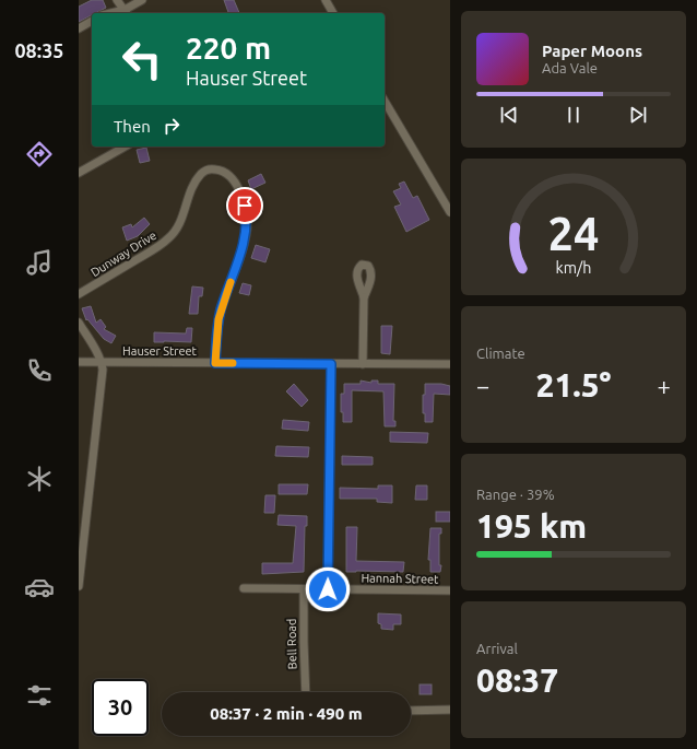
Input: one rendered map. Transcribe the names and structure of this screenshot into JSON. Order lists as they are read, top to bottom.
{
  "streets": {
    "street": [
      "Dunway Drive",
      "Hauser Street",
      "Hannah Street",
      "Bell Road"
    ]
  },
  "crossings": [
    ["Dunway Drive", "Hauser Street"],
    ["Hannah Street", "Bell Road"]
  ],
  "page": {
    "tabs": "08:35",
    "turn": ["220 m", "Hauser Street"],
    "song": ["Paper Moons", "Ada Vale"],
    "then": "Then",
    "tile": [
      "Climate",
      ["Range · 39%", "195 km"],
      ["Arrival", "08:37"]
    ],
    "heat": ["−", "21.5°", "+"],
    "limit": "30",
    "trip": "08:37 · 2 min · 490 m",
    "gauge": ["24", "km/h"]
  }
}
